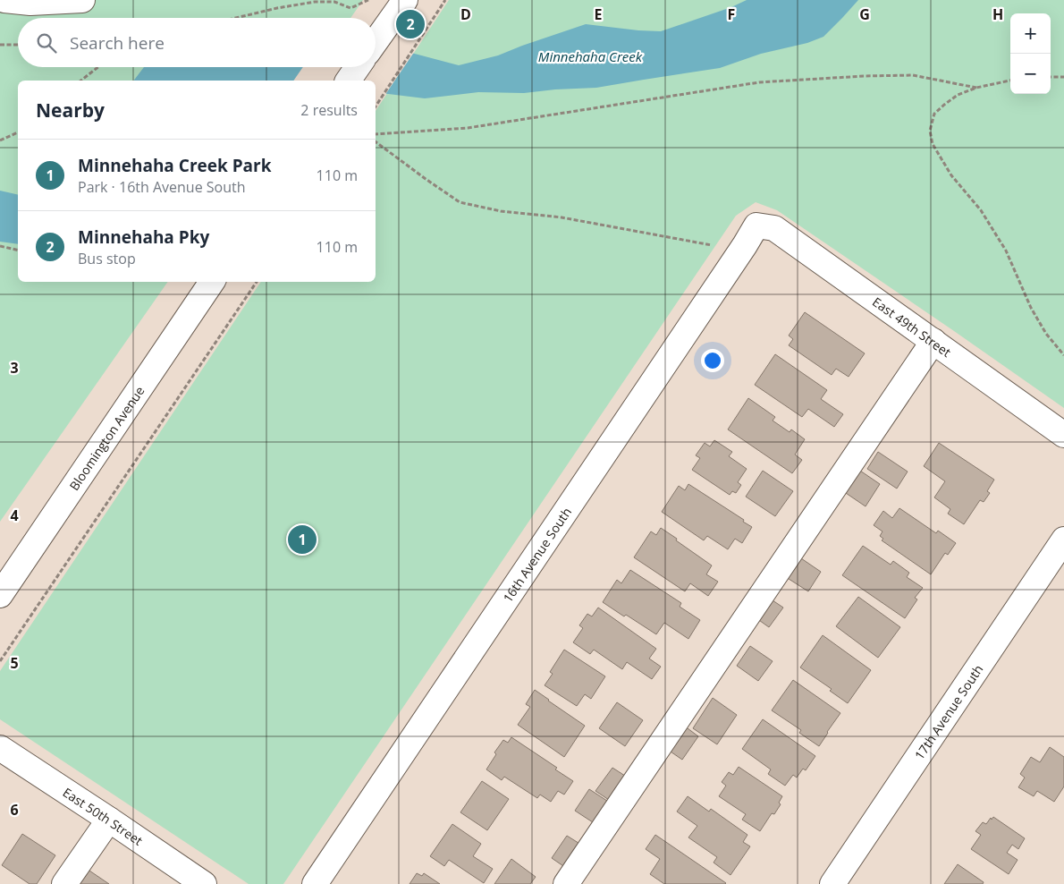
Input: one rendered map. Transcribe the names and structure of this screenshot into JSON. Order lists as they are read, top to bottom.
{
  "streets": {
    "street": [
      "East 49th Street",
      "Bloomington Avenue",
      "16th Avenue South",
      "17th Avenue South",
      "East 50th Street"
    ]
  },
  "crossings": [
    ["East 49th Street", "16th Avenue South"]
  ],
  "water": ["Minnehaha Creek"],
  "page": {
    "pins": ["2", "1"],
    "map_buttons": ["+", "−"],
    "search": "Search here",
    "heading": ["Nearby", "2 results"],
    "list": [
      {
        "mark": "1",
        "name": "Minnehaha Creek Park",
        "note": "Park · 16th Avenue South",
        "value": "110 m"
      },
      {
        "mark": "2",
        "name": "Minnehaha Pky",
        "note": "Bus stop",
        "value": "110 m"
      }
    ]
  },
  "grid": {
    "columns": [
      "D",
      "E",
      "F",
      "G",
      "H"
    ],
    "rows": [
      "3",
      "4",
      "5",
      "6"
    ]
  }
}
